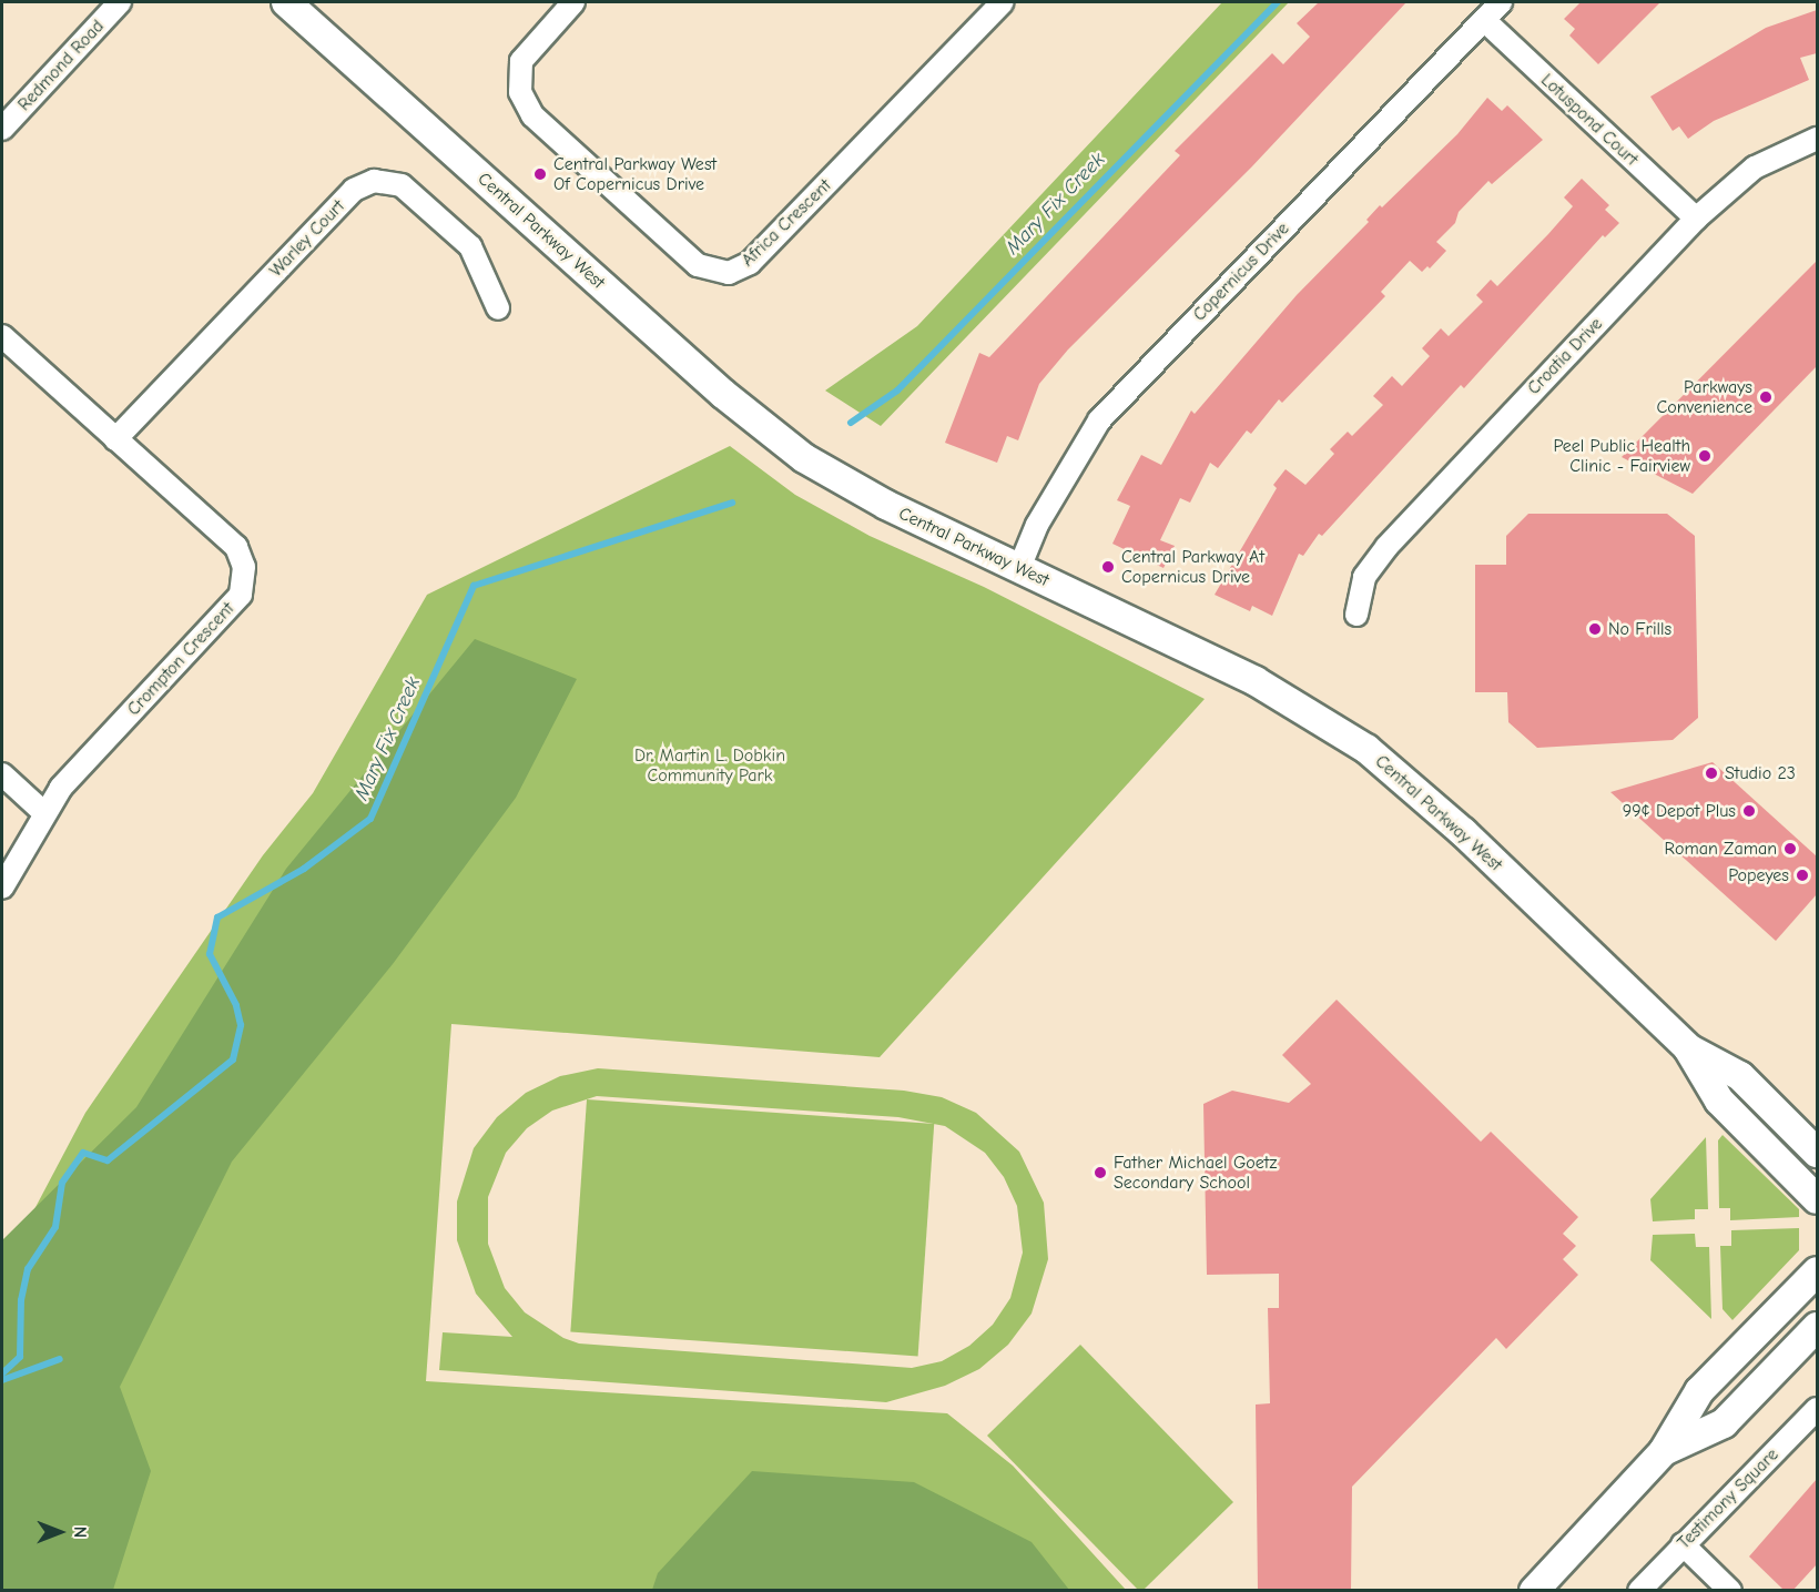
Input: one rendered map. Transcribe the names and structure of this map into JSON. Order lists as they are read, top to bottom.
{
  "streets": {
    "street": [
      "Redmond Road",
      "Lotuspond Court",
      "Africa Crescent",
      "Central Parkway West",
      "Warley Court",
      "Copernicus Drive",
      "Croatia Drive",
      "Crompton Crescent",
      "Testimony Square"
    ]
  },
  "crossings": [
    ["Lotuspond Court", "Copernicus Drive"],
    ["Lotuspond Court", "Croatia Drive"],
    ["Central Parkway West", "Copernicus Drive"],
    ["Warley Court", "Crompton Crescent"]
  ],
  "water": ["Mary Fix Creek"],
  "parks": ["Dr. Martin L. Dobkin Community Park"],
  "places": [
    "Central Parkway West Of Copernicus Drive",
    "Parkways Convenience",
    "Peel Public Health Clinic - Fairview",
    "Central Parkway At Copernicus Drive",
    "No Frills",
    "Studio 23",
    "99¢ Depot Plus",
    "Roman Zaman",
    "Popeyes",
    "Father Michael Goetz Secondary School"
  ],
  "north": "right"
}
